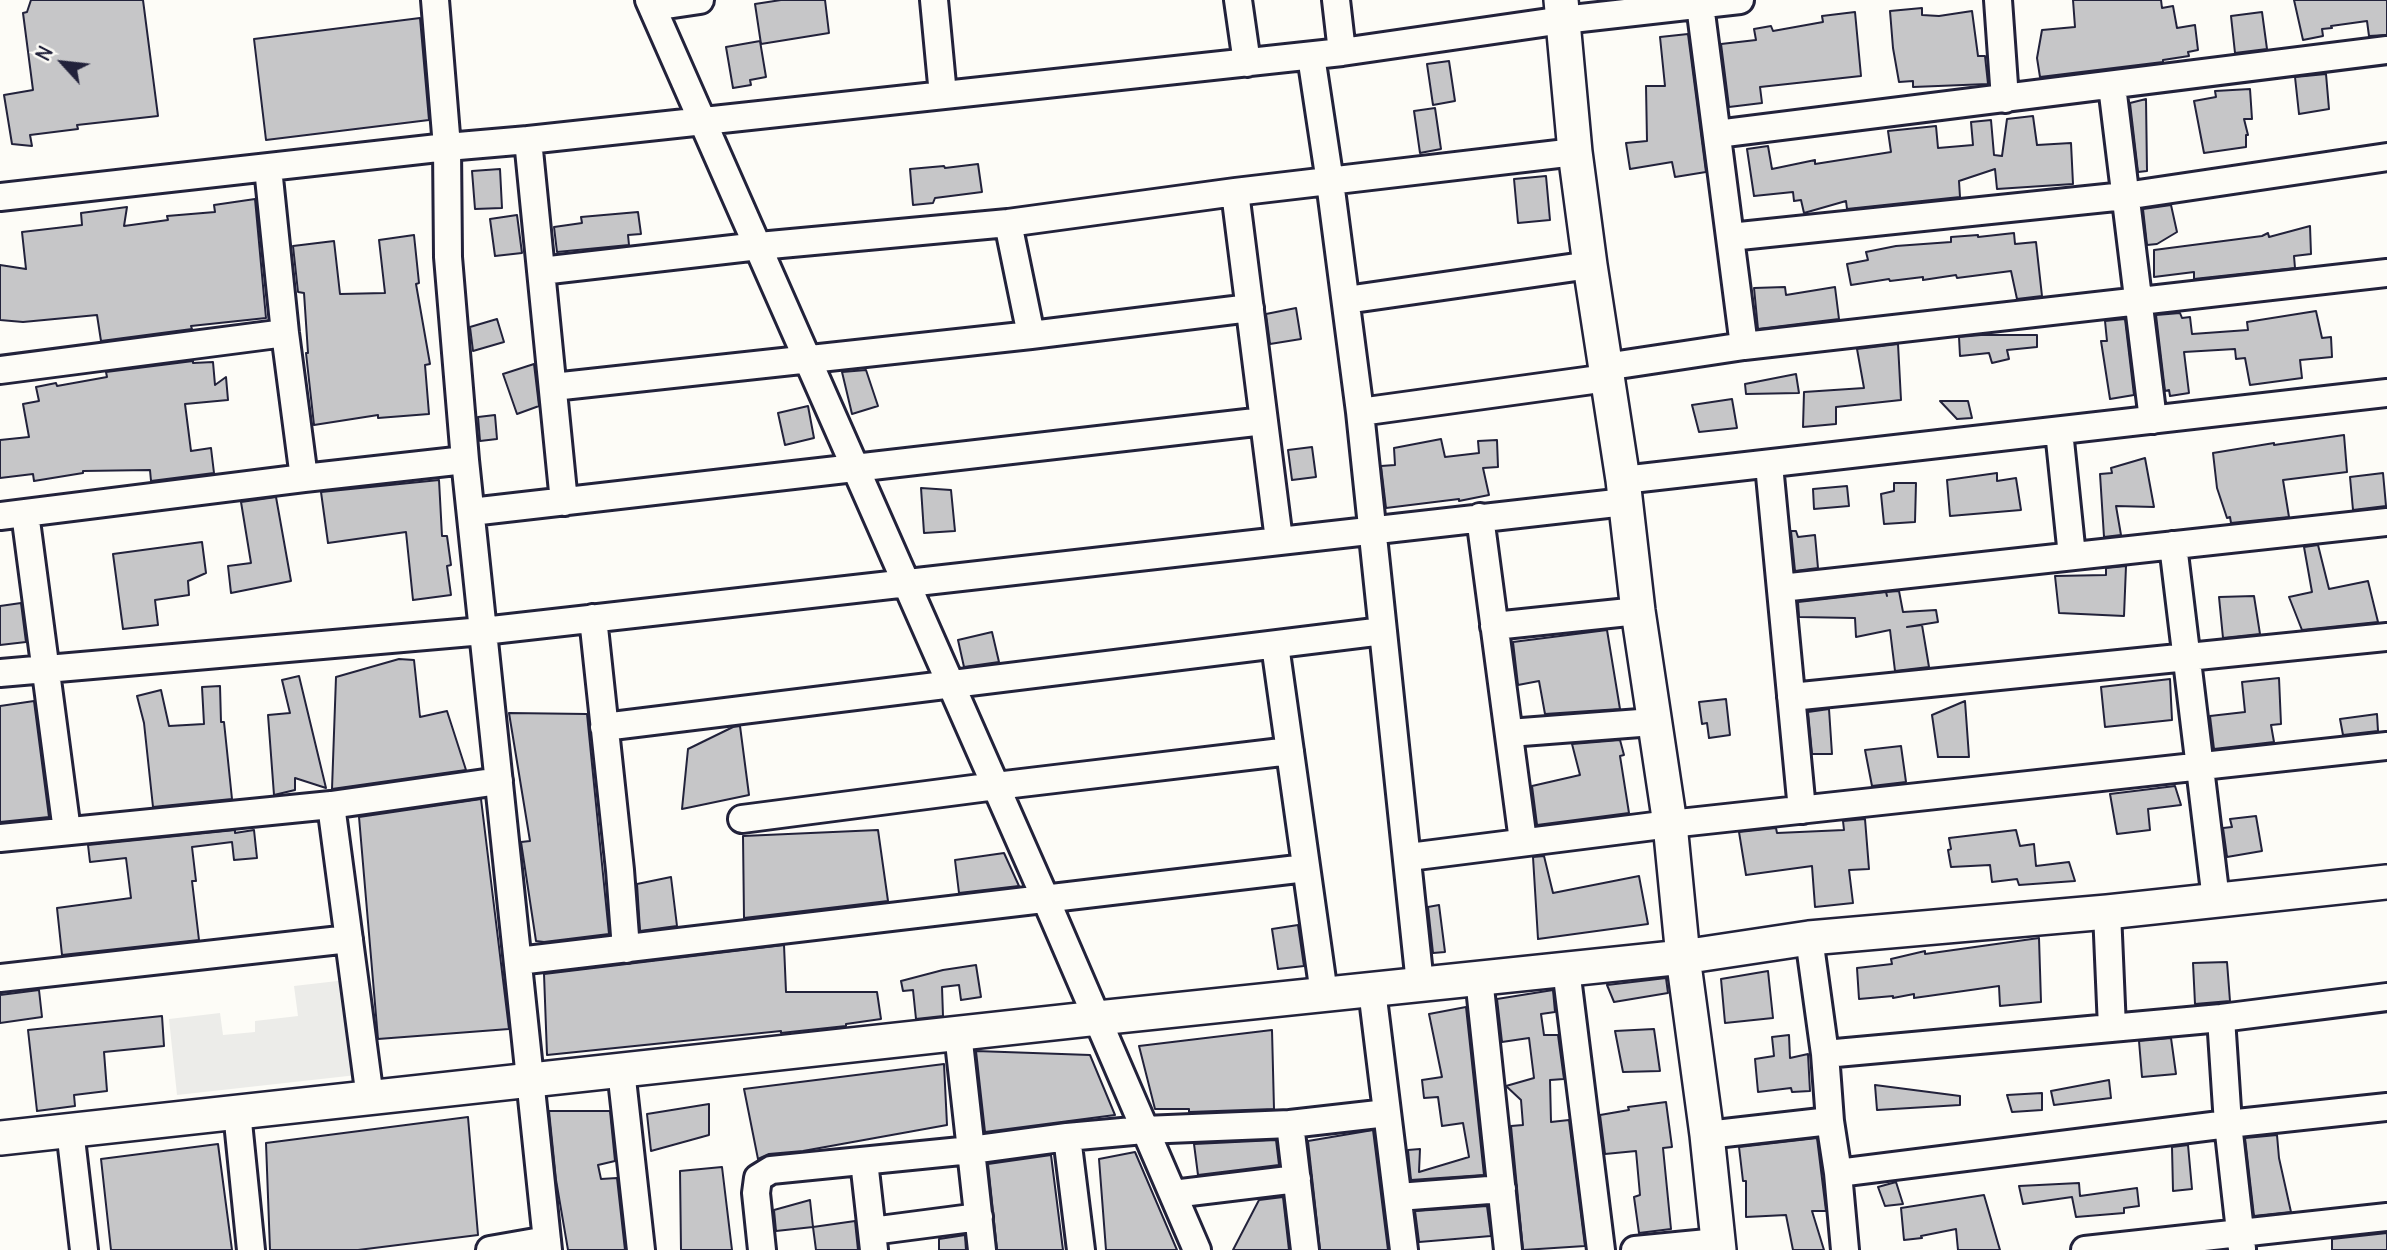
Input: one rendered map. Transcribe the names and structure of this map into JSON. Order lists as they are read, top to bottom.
{
  "north": "top left"
}
